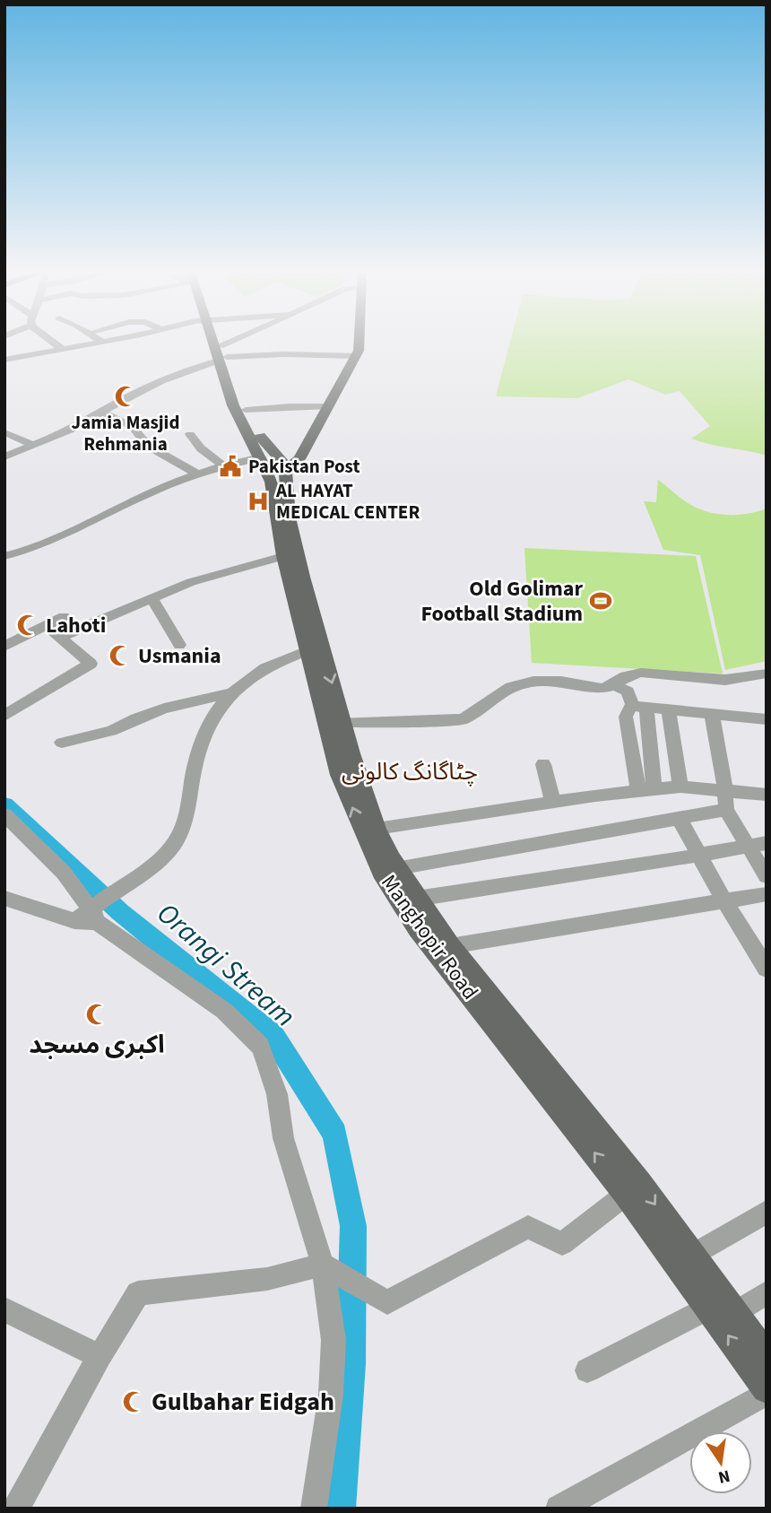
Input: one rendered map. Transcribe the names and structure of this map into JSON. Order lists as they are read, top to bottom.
{
  "streets": {
    "main road": ["Manghopir Road"]
  },
  "districts": ["چٹاگانگ کالونی"],
  "water": ["Orangi Stream"],
  "places": {
    "mosque": [
      "Jamia Masjid Rehmania",
      "Lahoti",
      "Usmania",
      "اکبری مسجد",
      "Gulbahar Eidgah"
    ],
    "public building": ["Pakistan Post"],
    "hospital": ["AL HAYAT MEDICAL CENTER"],
    "sports": ["Old Golimar Football Stadium"]
  },
  "north": "bottom"
}
